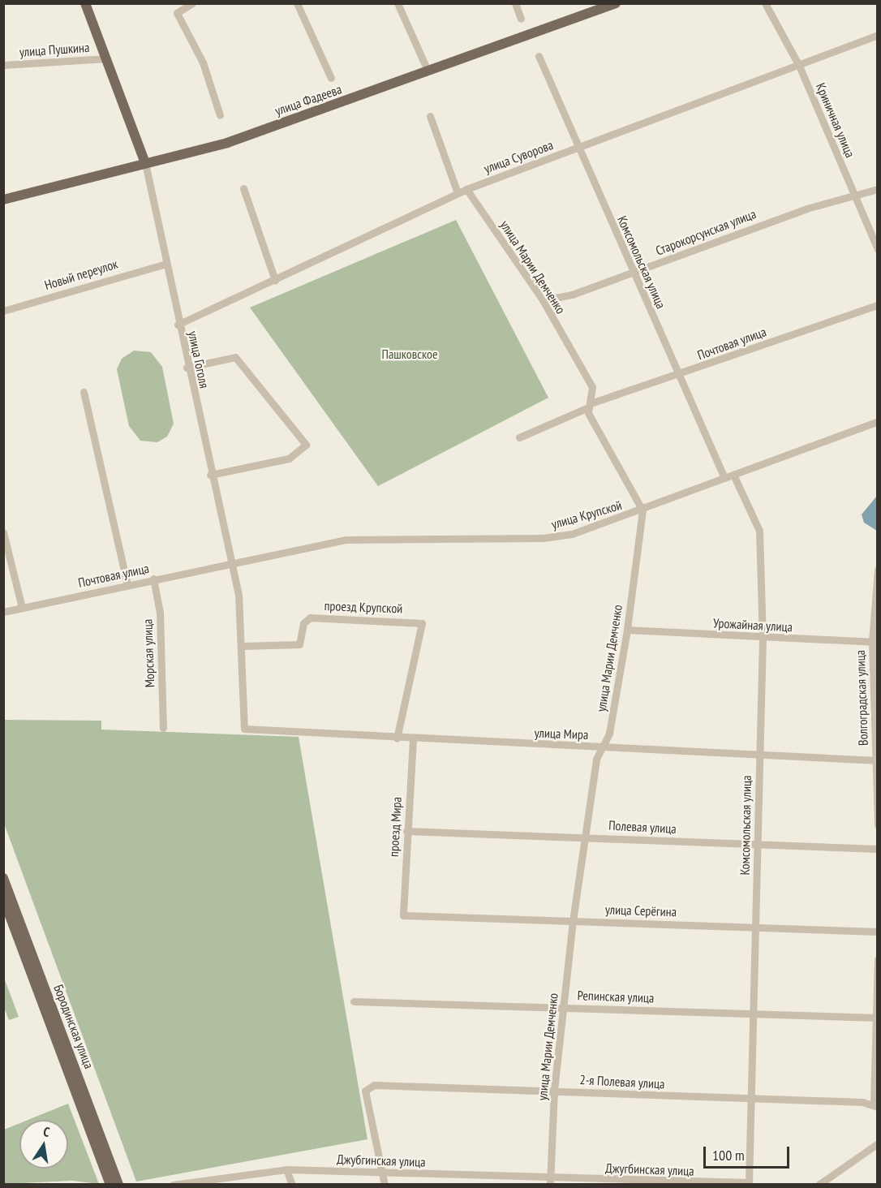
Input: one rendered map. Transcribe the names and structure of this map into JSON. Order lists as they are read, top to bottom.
{
  "streets": {
    "main road": ["улица Фадеева", "улица Гоголя", "Бородинская улица"],
    "street": [
      "улица Пушкина",
      "Криничная улица",
      "улица Суворова",
      "Старокорсунская улица",
      "Комсомольская улица",
      "улица Марии Демченко",
      "Новый переулок",
      "Почтовая улица",
      "улица Крупской",
      "проезд Крупской",
      "Урожайная улица",
      "Морская улица",
      "Волгоградская улица",
      "улица Мира",
      "проезд Мира",
      "Полевая улица",
      "улица Серёгина",
      "Репинская улица",
      "2-я Полевая улица",
      "Джубгинская улица",
      "Джугбинская улица"
    ]
  },
  "crossings": [
    ["улица Пушкина", "улица Гоголя"],
    ["улица Фадеева", "улица Гоголя"],
    ["Криничная улица", "улица Суворова"],
    ["Криничная улица", "Старокорсунская улица"],
    ["улица Суворова", "Комсомольская улица"],
    ["улица Суворова", "улица Марии Демченко"],
    ["улица Суворова", "улица Гоголя"],
    ["Старокорсунская улица", "Комсомольская улица"],
    ["Старокорсунская улица", "улица Марии Демченко"],
    ["Комсомольская улица", "Почтовая улица"],
    ["Комсомольская улица", "улица Крупской"],
    ["Комсомольская улица", "Урожайная улица"],
    ["Комсомольская улица", "улица Мира"],
    ["Комсомольская улица", "Полевая улица"],
    ["Комсомольская улица", "улица Серёгина"],
    ["Комсомольская улица", "Репинская улица"],
    ["Комсомольская улица", "2-я Полевая улица"],
    ["Комсомольская улица", "Джугбинская улица"],
    ["улица Марии Демченко", "Почтовая улица"],
    ["улица Марии Демченко", "улица Крупской"],
    ["улица Марии Демченко", "Урожайная улица"],
    ["улица Марии Демченко", "улица Мира"],
    ["улица Марии Демченко", "Полевая улица"],
    ["улица Марии Демченко", "улица Серёгина"],
    ["улица Марии Демченко", "Репинская улица"],
    ["улица Марии Демченко", "2-я Полевая улица"],
    ["улица Марии Демченко", "Джубгинская улица"],
    ["улица Марии Демченко", "Джугбинская улица"],
    ["Новый переулок", "улица Гоголя"],
    ["Почтовая улица", "улица Гоголя"],
    ["Почтовая улица", "улица Крупской"],
    ["Почтовая улица", "Морская улица"],
    ["улица Гоголя", "улица Крупской"],
    ["улица Гоголя", "проезд Крупской"],
    ["улица Гоголя", "улица Мира"],
    ["проезд Крупской", "улица Мира"],
    ["Урожайная улица", "Волгоградская улица"],
    ["Волгоградская улица", "улица Мира"],
    ["улица Мира", "проезд Мира"],
    ["проезд Мира", "Полевая улица"],
    ["проезд Мира", "улица Серёгина"],
    ["2-я Полевая улица", "Джубгинская улица"],
    ["Джубгинская улица", "Джугбинская улица"]
  ],
  "parks": ["Пашковское"],
  "scale_bar": "100 m",
  "north": "top"
}
